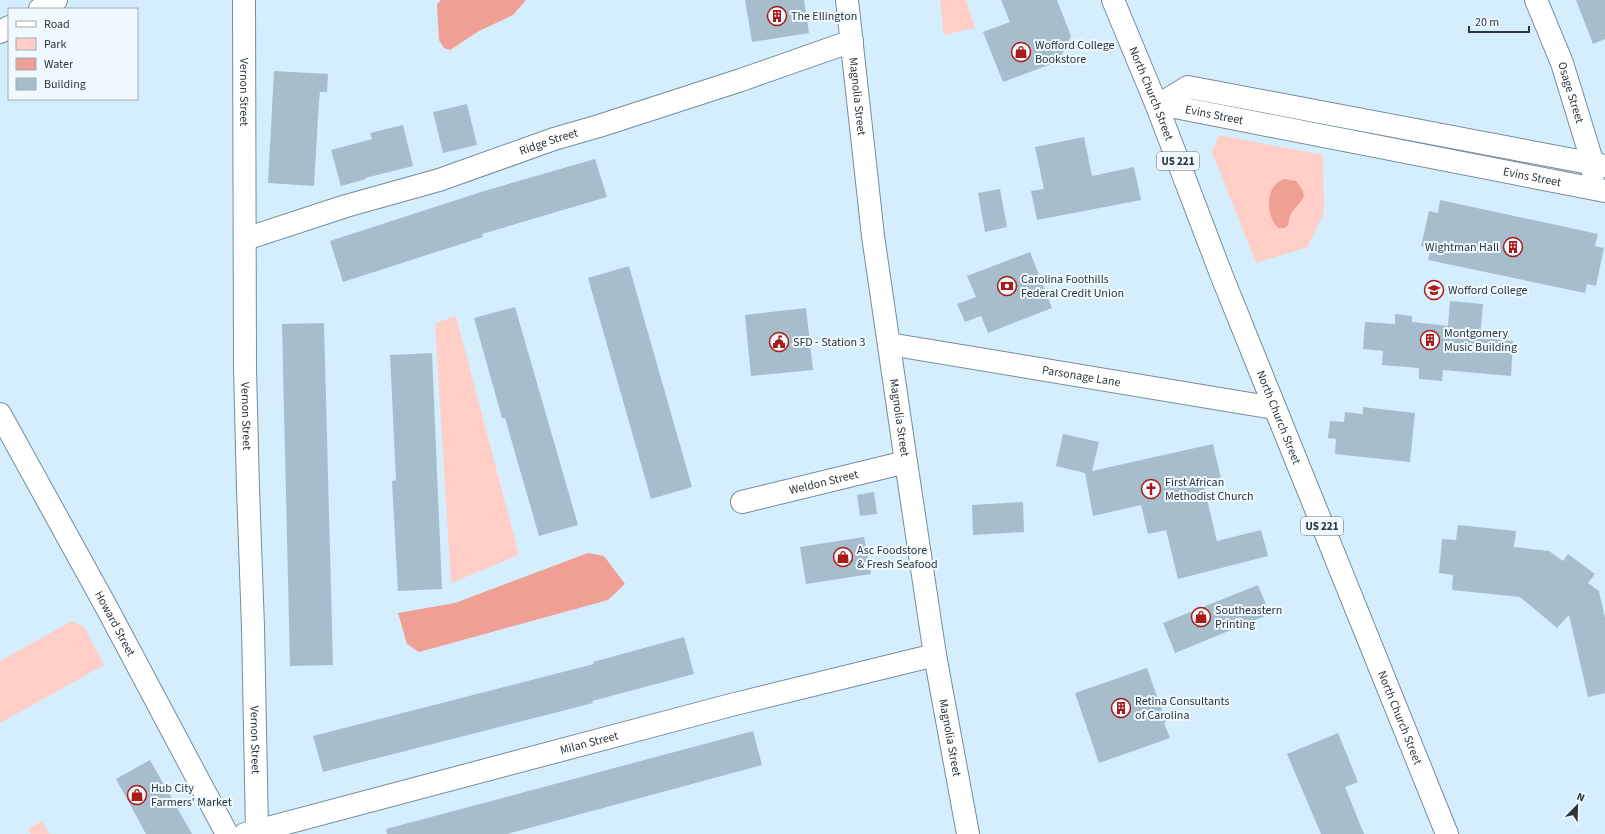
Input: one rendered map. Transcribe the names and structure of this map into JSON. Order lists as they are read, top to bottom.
{
  "streets": {
    "street": [
      "Vernon Street",
      "Osage Street",
      "North Church Street",
      "Magnolia Street",
      "Evins Street",
      "Ridge Street",
      "US 221",
      "Parsonage Lane",
      "Weldon Street",
      "Howard Street",
      "Milan Street"
    ]
  },
  "crossings": [
    ["Vernon Street", "Ridge Street"],
    ["Vernon Street", "Milan Street"],
    ["Osage Street", "Evins Street"],
    ["North Church Street", "Evins Street"],
    ["North Church Street", "Parsonage Lane"],
    ["Magnolia Street", "Ridge Street"],
    ["Magnolia Street", "Parsonage Lane"],
    ["Magnolia Street", "Weldon Street"],
    ["Magnolia Street", "Milan Street"]
  ],
  "places": {
    "building": [
      "The Ellington",
      "Wightman Hall",
      "Montgomery Music Building",
      "Retina Consultants of Carolina"
    ],
    "shop": [
      "Wofford College Bookstore",
      "Asc Foodstore & Fresh Seafood",
      "Southeastern Printing",
      "Hub City Farmers' Market"
    ],
    "bank": ["Carolina Foothills Federal Credit Union"],
    "school or university": ["Wofford College"],
    "public building": ["SFD - Station 3"],
    "church": ["First African Methodist Church"]
  },
  "legend": [
    "Road",
    "Park",
    "Water",
    "Building"
  ],
  "scale_bar": "20 m",
  "north": "top right"
}
